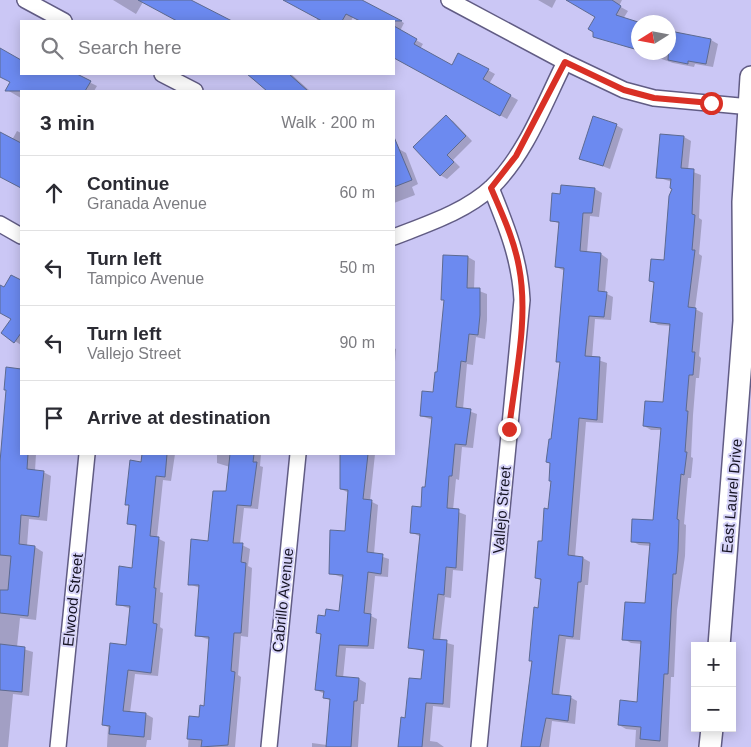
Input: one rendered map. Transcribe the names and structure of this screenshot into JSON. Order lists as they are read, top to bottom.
{
  "streets": {
    "main road": ["East Laurel Drive"],
    "street": ["Vallejo Street", "Elwood Street", "Cabrillo Avenue"]
  },
  "north": "left",
  "page": {
    "search": "Search here",
    "heading": ["3 min", "Walk · 200 m"],
    "list": [
      ["Continue", "Granada Avenue", "60 m"],
      ["Turn left", "Tampico Avenue", "50 m"],
      ["Turn left", "Vallejo Street", "90 m"],
      "Arrive at destination"
    ],
    "map_buttons": ["+", "−"]
  }
}
